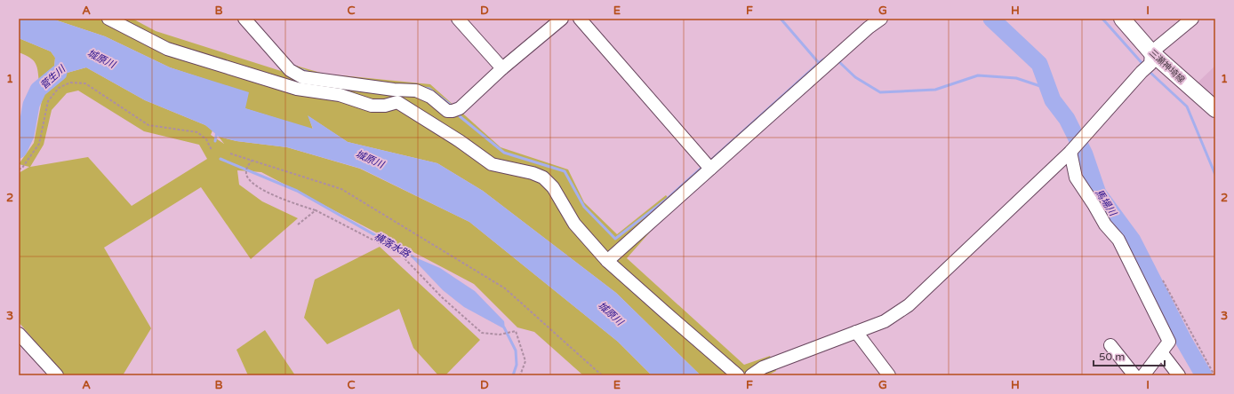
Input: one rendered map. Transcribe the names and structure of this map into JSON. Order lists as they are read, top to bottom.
{
  "streets": {
    "main road": ["三瀬神埼線"]
  },
  "water": [
    "城原川",
    "菅生川",
    "馬場川",
    "横落水路"
  ],
  "scale_bar": "50 m",
  "grid": {
    "columns": [
      "A",
      "B",
      "C",
      "D",
      "E",
      "F",
      "G",
      "H",
      "I"
    ],
    "rows": ["1", "2", "3"]
  }
}
